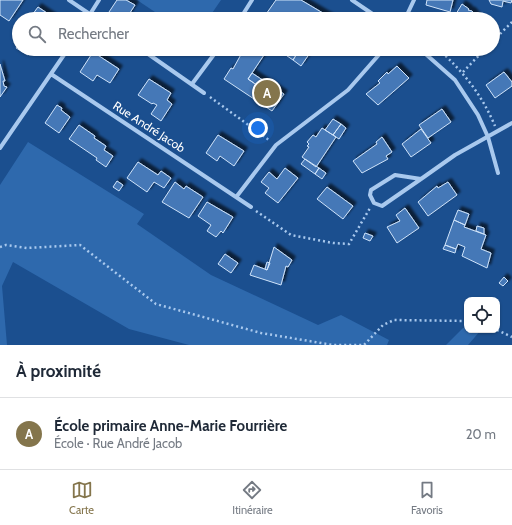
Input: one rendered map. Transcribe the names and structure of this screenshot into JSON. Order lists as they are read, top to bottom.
{
  "streets": {
    "street": ["Rue André Jacob"]
  },
  "page": {
    "search": "Rechercher",
    "pins": "A",
    "heading": "À proximité",
    "list": [
      {
        "mark": "A",
        "name": "École primaire Anne-Marie Fourrière",
        "note": "École · Rue André Jacob",
        "value": "20 m"
      }
    ],
    "nav": ["Carte", "Itinéraire", "Favoris"]
  }
}
